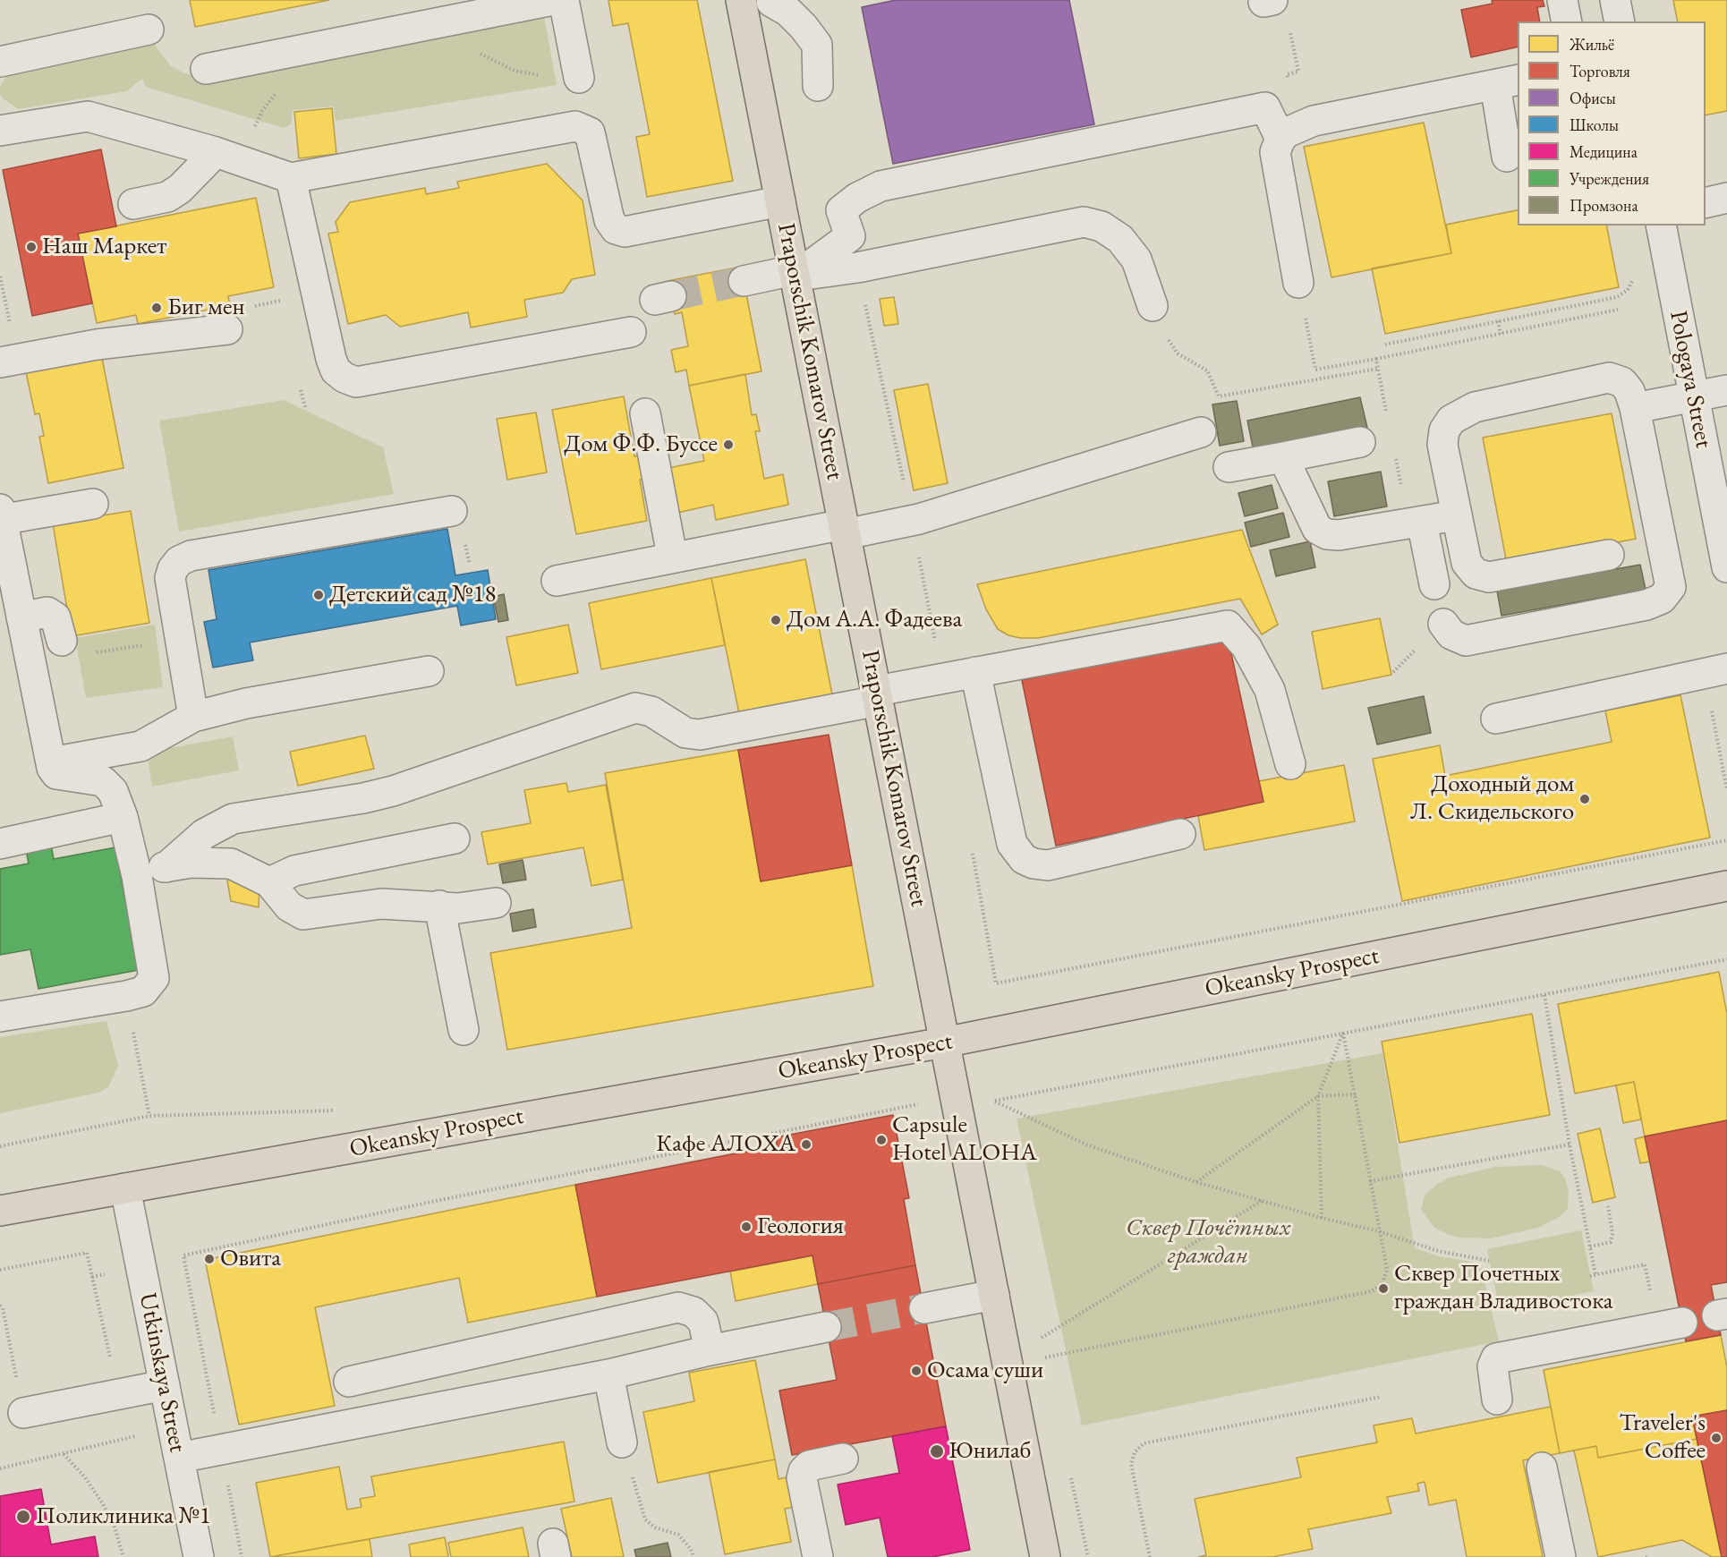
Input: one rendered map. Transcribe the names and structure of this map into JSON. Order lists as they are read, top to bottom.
{
  "streets": {
    "main road": ["Praporschik Komarov Street", "Okeansky Prospect"],
    "street": ["Pologaya Street", "Utkinskaya Street"]
  },
  "crossings": [
    ["Praporschik Komarov Street", "Okeansky Prospect"],
    ["Okeansky Prospect", "Utkinskaya Street"]
  ],
  "parks": ["Сквер Почётных граждан"],
  "places": [
    "Наш Маркет",
    "Биг мен",
    "Дом Ф.Ф. Буссе",
    "Детский сад №18",
    "Дом А.А. Фадеева",
    "Доходный дом Л. Скидельского",
    "Capsule Hotel ALOHA",
    "Кафе АЛОХА",
    "Геология",
    "Овита",
    "Сквер Почетных граждан Владивостока",
    "Осама суши",
    "Traveler's Coffee",
    "Юнилаб",
    "Поликлиника №1"
  ],
  "legend": [
    "Жильё",
    "Торговля",
    "Офисы",
    "Школы",
    "Медицина",
    "Учреждения",
    "Промзона"
  ]
}
